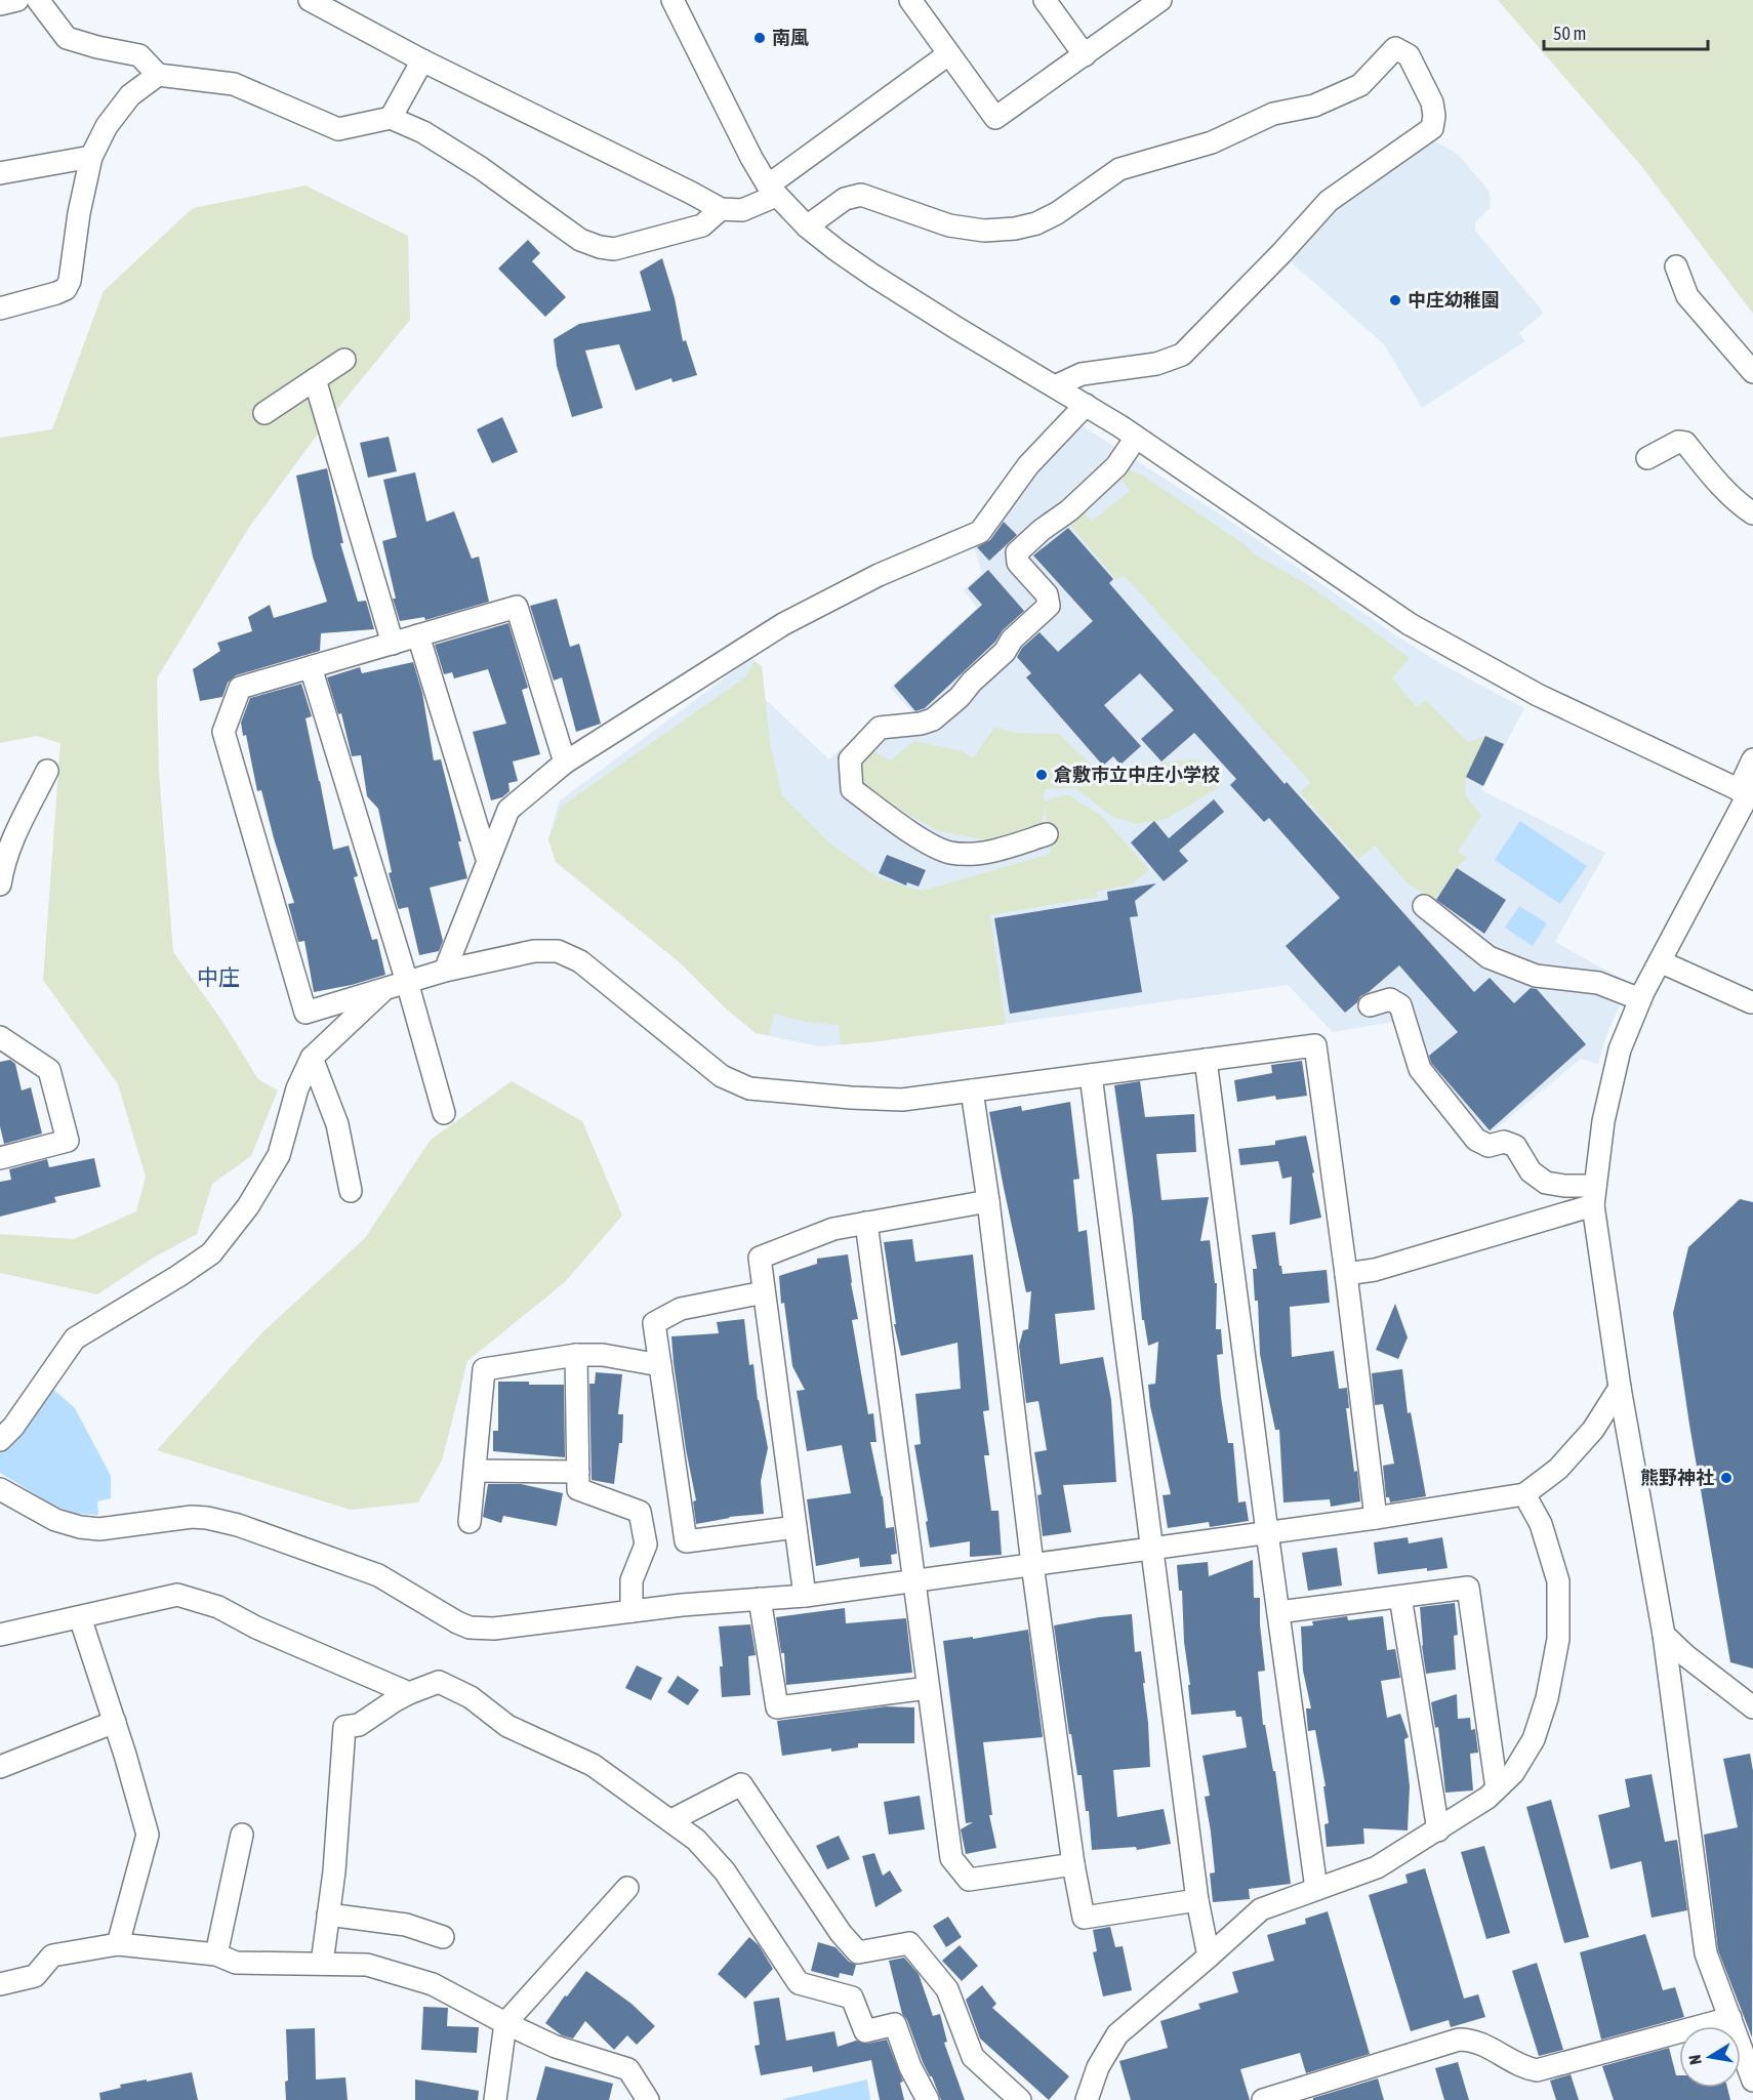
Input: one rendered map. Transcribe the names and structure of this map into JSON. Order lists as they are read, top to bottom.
{
  "districts": ["中庄"],
  "places": [
    "南風",
    "中庄幼稚園",
    "倉敷市立中庄小学校",
    "熊野神社"
  ],
  "scale_bar": "50 m",
  "north": "left"
}
